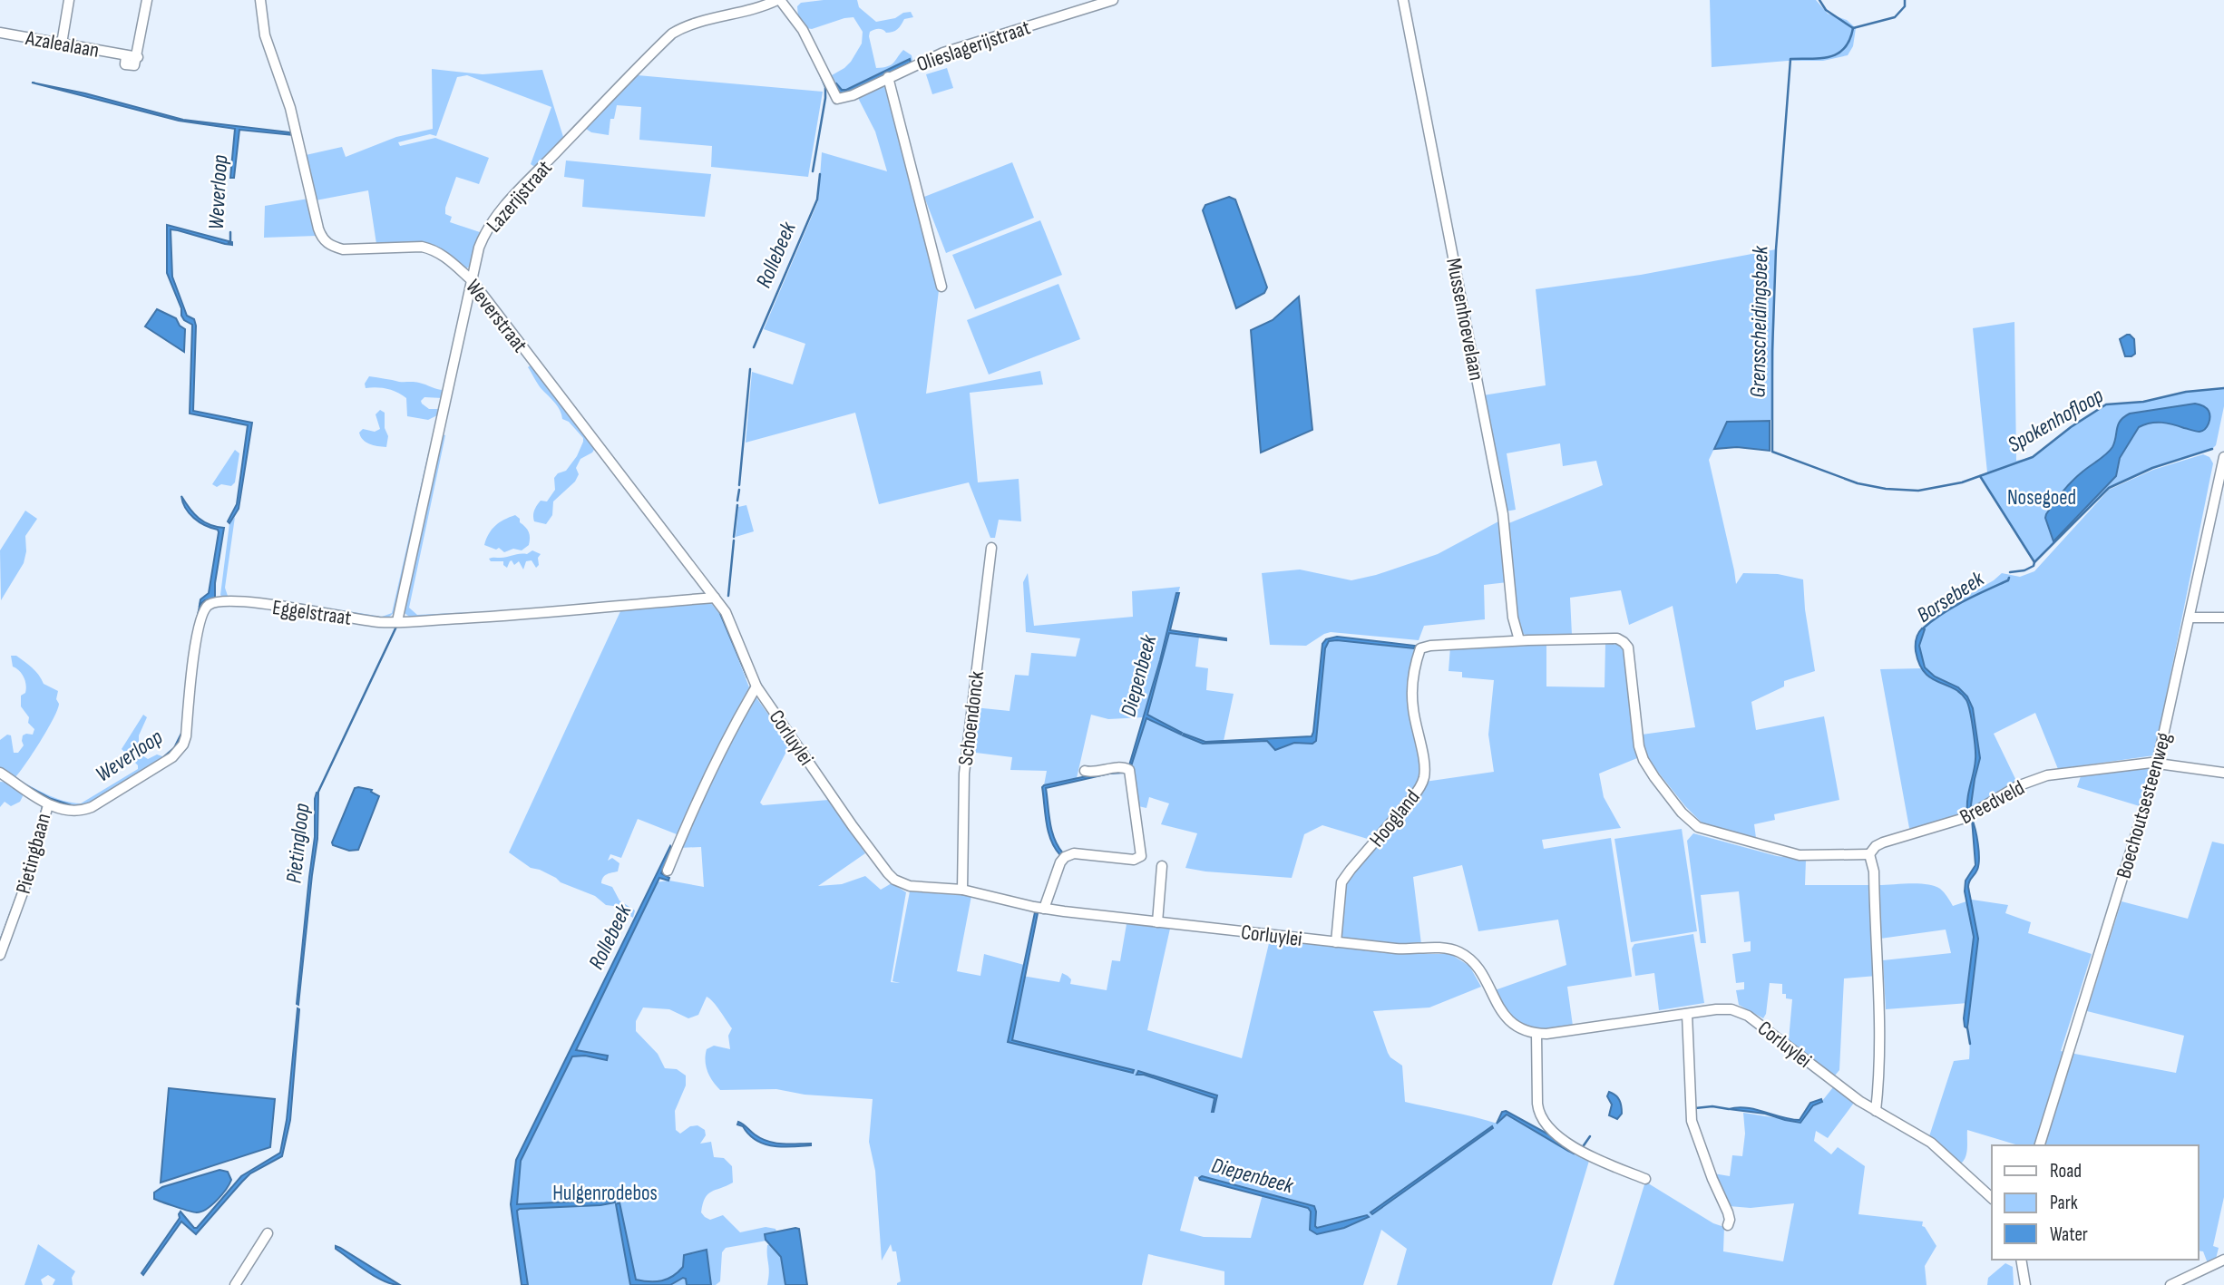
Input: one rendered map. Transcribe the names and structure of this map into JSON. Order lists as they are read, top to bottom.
{
  "streets": {
    "street": [
      "Azalealaan",
      "Olieslagerijstraat",
      "Lazerijstraat",
      "Weverstraat",
      "Mussenhoevelaan",
      "Eggelstraat",
      "Schoendonck",
      "Corluylei",
      "Breedveld",
      "Boechoutsesteenweg",
      "Hoogland",
      "Pietingbaan"
    ]
  },
  "crossings": [
    ["Olieslagerijstraat", "Lazerijstraat"],
    ["Lazerijstraat", "Weverstraat"],
    ["Lazerijstraat", "Eggelstraat"],
    ["Weverstraat", "Eggelstraat"],
    ["Weverstraat", "Corluylei"],
    ["Mussenhoevelaan", "Hoogland"],
    ["Eggelstraat", "Pietingbaan"],
    ["Schoendonck", "Corluylei"],
    ["Corluylei", "Hoogland"],
    ["Breedveld", "Boechoutsesteenweg"]
  ],
  "water": [
    "Weverloop",
    "Rollebeek",
    "Grensscheidingsbeek",
    "Spokenhofloop",
    "Borsebeek",
    "Diepenbeek",
    "Pietingloop"
  ],
  "parks": ["Nosegoed", "Hulgenrodebos"],
  "legend": ["Road", "Park", "Water"]
}
